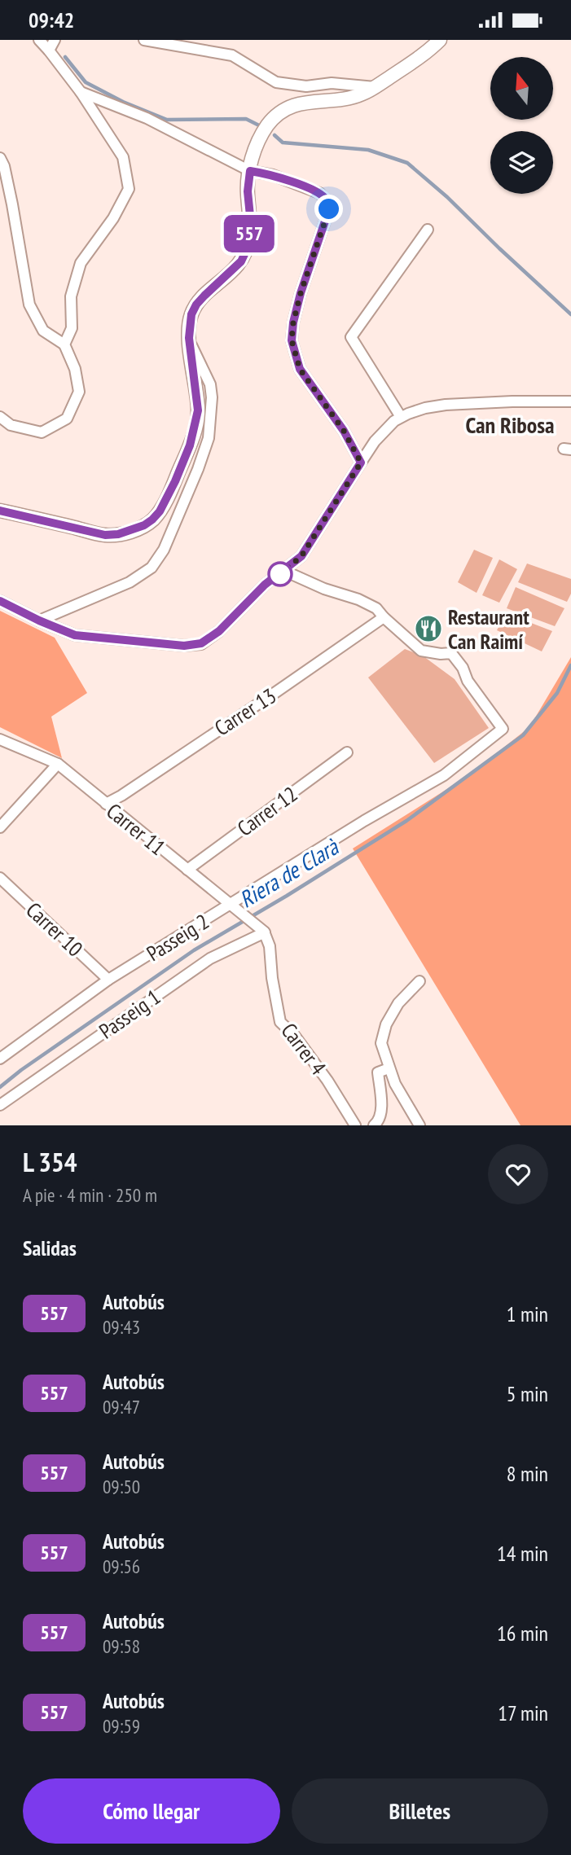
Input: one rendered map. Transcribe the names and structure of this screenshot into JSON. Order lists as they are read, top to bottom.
{
  "streets": {
    "street": [
      "Carrer 13",
      "Carrer 12",
      "Carrer 11",
      "Carrer 10",
      "Passeig 2",
      "Passeig 1",
      "Carrer 4"
    ]
  },
  "crossings": [
    ["Carrer 13", "Carrer 11"],
    ["Carrer 13", "Passeig 2"],
    ["Carrer 12", "Carrer 11"],
    ["Carrer 11", "Passeig 2"],
    ["Carrer 11", "Passeig 1"],
    ["Carrer 11", "Carrer 4"],
    ["Carrer 10", "Passeig 2"],
    ["Passeig 1", "Carrer 4"]
  ],
  "districts": ["Can Ribosa"],
  "water": ["Riera de Clarà"],
  "places": {
    "restaurant": ["Restaurant Can Raimí"]
  },
  "lines": ["bus line 557"],
  "north": "top",
  "page": {
    "status": "09:42",
    "on_map": "557",
    "heading": [
      ["L 354", "A pie · 4 min · 250 m"],
      "Salidas"
    ],
    "list": [
      {
        "mark": "557",
        "name": "Autobús",
        "note": "09:43",
        "value": "1 min"
      },
      {
        "mark": "557",
        "name": "Autobús",
        "note": "09:47",
        "value": "5 min"
      },
      {
        "mark": "557",
        "name": "Autobús",
        "note": "09:50",
        "value": "8 min"
      },
      {
        "mark": "557",
        "name": "Autobús",
        "note": "09:56",
        "value": "14 min"
      },
      {
        "mark": "557",
        "name": "Autobús",
        "note": "09:58",
        "value": "16 min"
      },
      {
        "mark": "557",
        "name": "Autobús",
        "note": "09:59",
        "value": "17 min"
      }
    ],
    "buttons": ["Cómo llegar", "Billetes"]
  }
}
